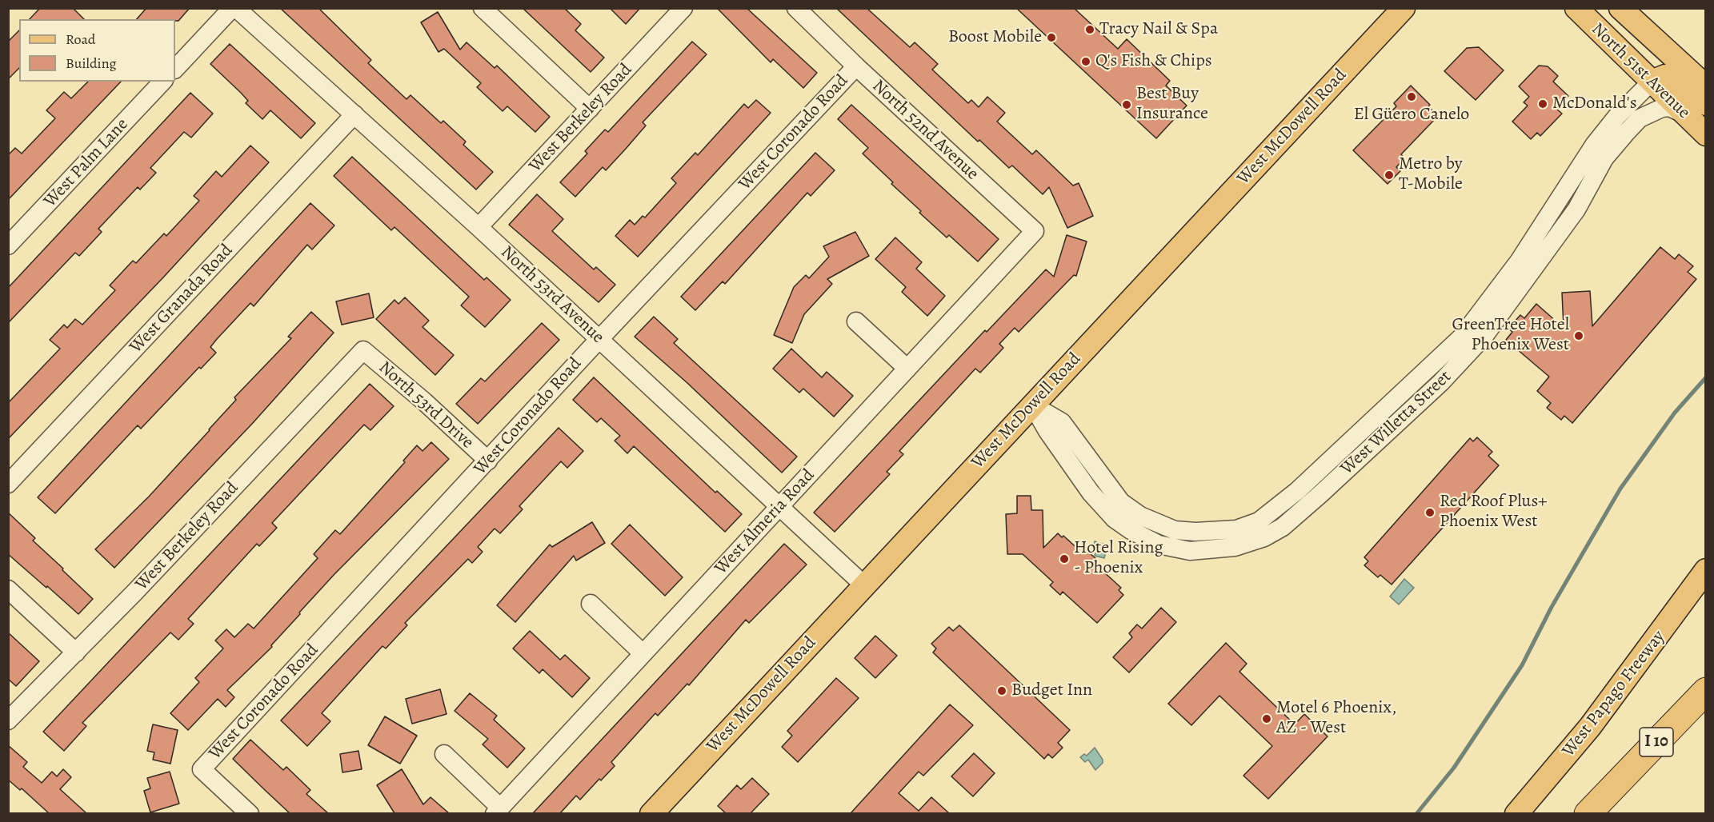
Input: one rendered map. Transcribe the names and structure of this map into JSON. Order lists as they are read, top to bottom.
{
  "streets": {
    "highway": ["I 10"],
    "main road": ["North 51st Avenue", "West McDowell Road", "West Papago Freeway"],
    "street": [
      "West Berkeley Road",
      "North 52nd Avenue",
      "West Coronado Road",
      "West Palm Lane",
      "North 53rd Avenue",
      "West Granada Road",
      "North 53rd Drive",
      "West Willetta Street",
      "West Almeria Road"
    ]
  },
  "crossings": [
    ["North 51st Avenue", "West Willetta Street"],
    ["West Berkeley Road", "North 53rd Avenue"],
    ["West Berkeley Road", "North 53rd Drive"],
    ["West McDowell Road", "North 53rd Avenue"],
    ["North 52nd Avenue", "West Coronado Road"],
    ["North 52nd Avenue", "West Almeria Road"],
    ["West Coronado Road", "North 53rd Avenue"],
    ["West Coronado Road", "North 53rd Drive"],
    ["North 53rd Avenue", "West Granada Road"],
    ["North 53rd Avenue", "West Almeria Road"]
  ],
  "places": [
    "Tracy Nail & Spa",
    "Boost Mobile",
    "Q's Fish & Chips",
    "El Güero Canelo",
    "McDonald's",
    "Best Buy Insurance",
    "Metro by T-Mobile",
    "GreenTree Hotel Phoenix West",
    "Red Roof Plus+ Phoenix West",
    "Hotel Rising - Phoenix",
    "Budget Inn",
    "Motel 6 Phoenix, AZ - West"
  ],
  "legend": ["Road", "Building"]
}
